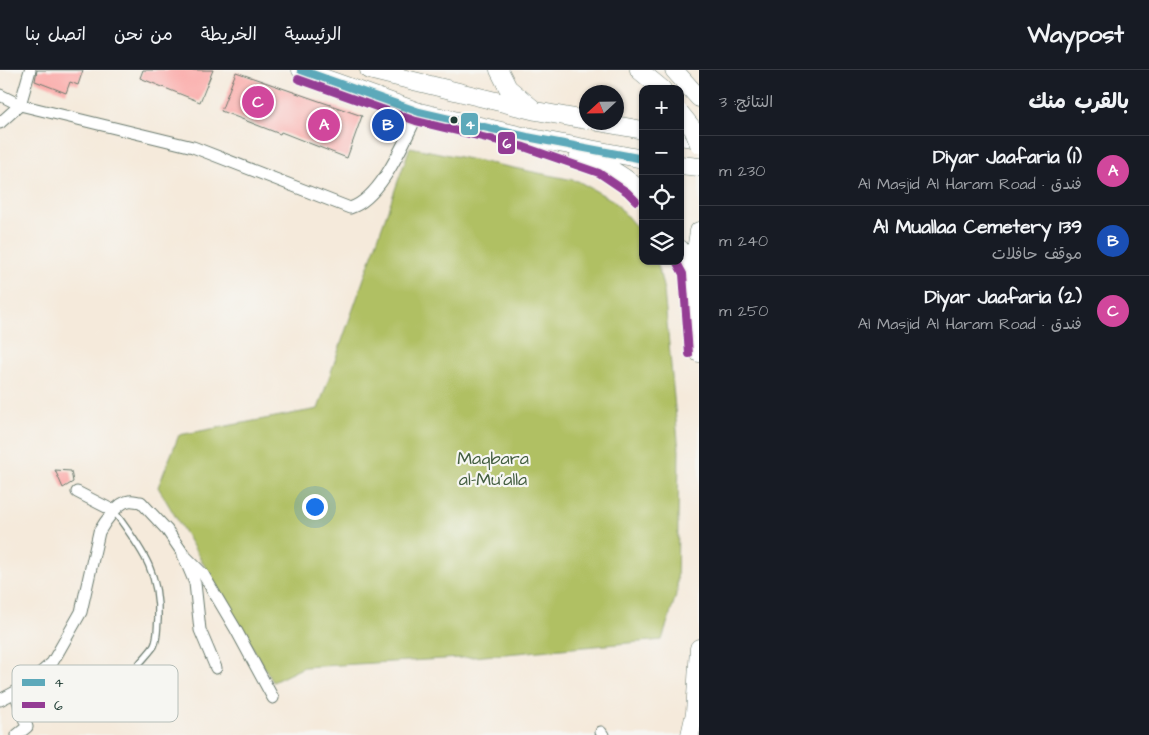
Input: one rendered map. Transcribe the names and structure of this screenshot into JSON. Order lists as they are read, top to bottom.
{
  "parks": ["Maqbara al-Mu'alla"],
  "lines": ["transit line 4", "transit line 6"],
  "legend": ["4", "6"],
  "north": "left",
  "page": {
    "header": "Waypost",
    "nav": [
      "الرئيسية",
      "الخريطة",
      "من نحن",
      "اتصل بنا"
    ],
    "heading": ["بالقرب منك", "النتائج: 3"],
    "pins": ["C", "A", "B"],
    "map_buttons": ["+", "−"],
    "list": [
      {
        "mark": "A",
        "name": "Diyar Jaafaria (1)",
        "note": "فندق · Al Masjid Al Haram Road",
        "value": "230 m"
      },
      {
        "mark": "B",
        "name": "Al Muallaa Cemetery 139",
        "note": "موقف حافلات",
        "value": "240 m"
      },
      {
        "mark": "C",
        "name": "Diyar Jaafaria (2)",
        "note": "فندق · Al Masjid Al Haram Road",
        "value": "250 m"
      }
    ]
  }
}
